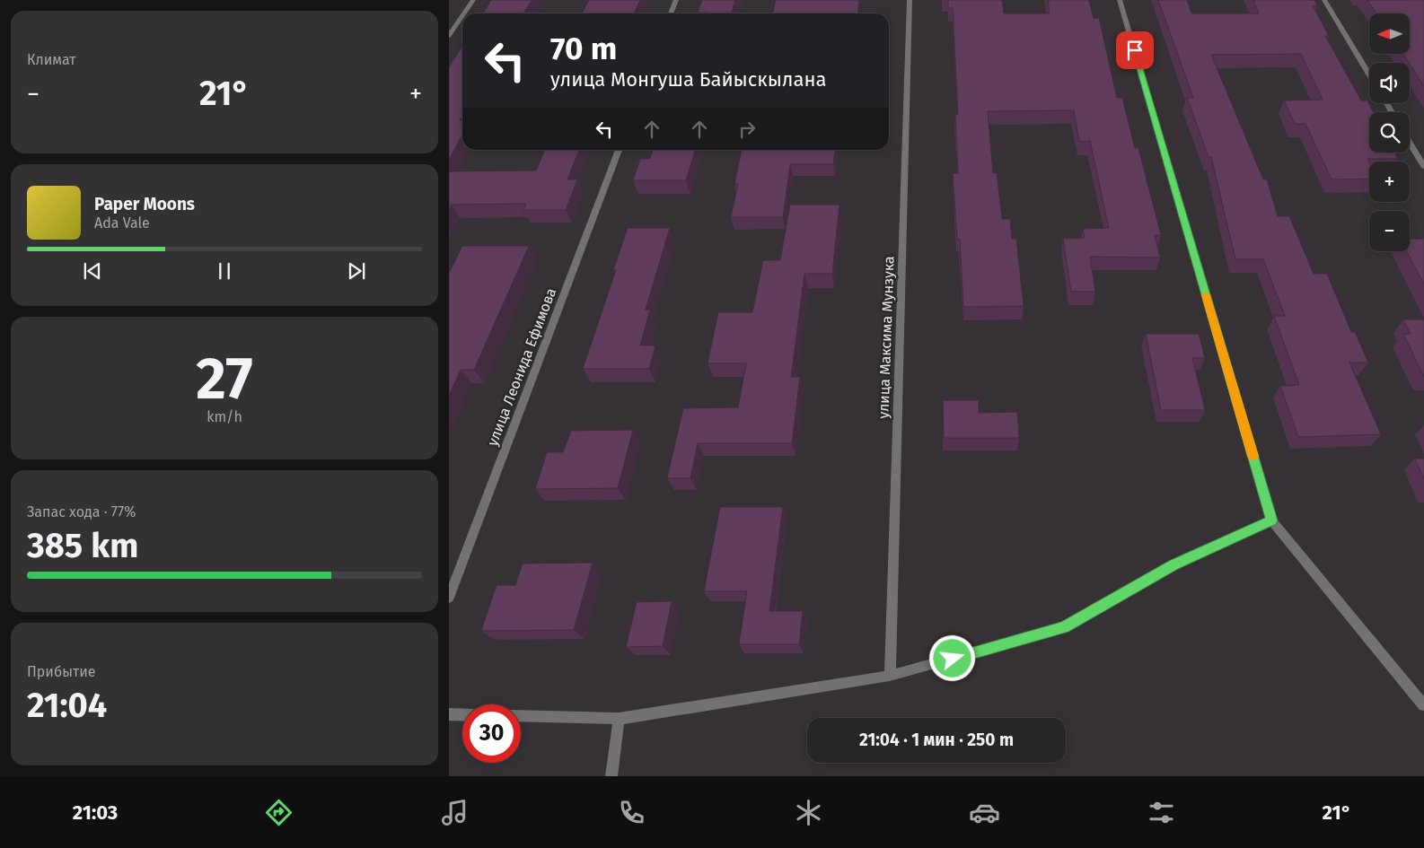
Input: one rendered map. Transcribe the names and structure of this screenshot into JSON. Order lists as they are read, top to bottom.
{
  "streets": {
    "street": ["улица Максима Мунзука", "улица Леонида Ефимова"]
  },
  "north": "left",
  "page": {
    "tile": [
      "Климат",
      ["27", "km/h"],
      ["Запас хода · 77%", "385 km"],
      ["Прибытие", "21:04"]
    ],
    "map_buttons": ["+", "−"],
    "turn": ["70 m", "улица Монгуша Байыскылана"],
    "heat": ["−", "21°", "+"],
    "song": ["Paper Moons", "Ada Vale"],
    "limit": "30",
    "trip": "21:04 · 1 мин · 250 m",
    "tabs": ["21:03", "21°"]
  }
}
